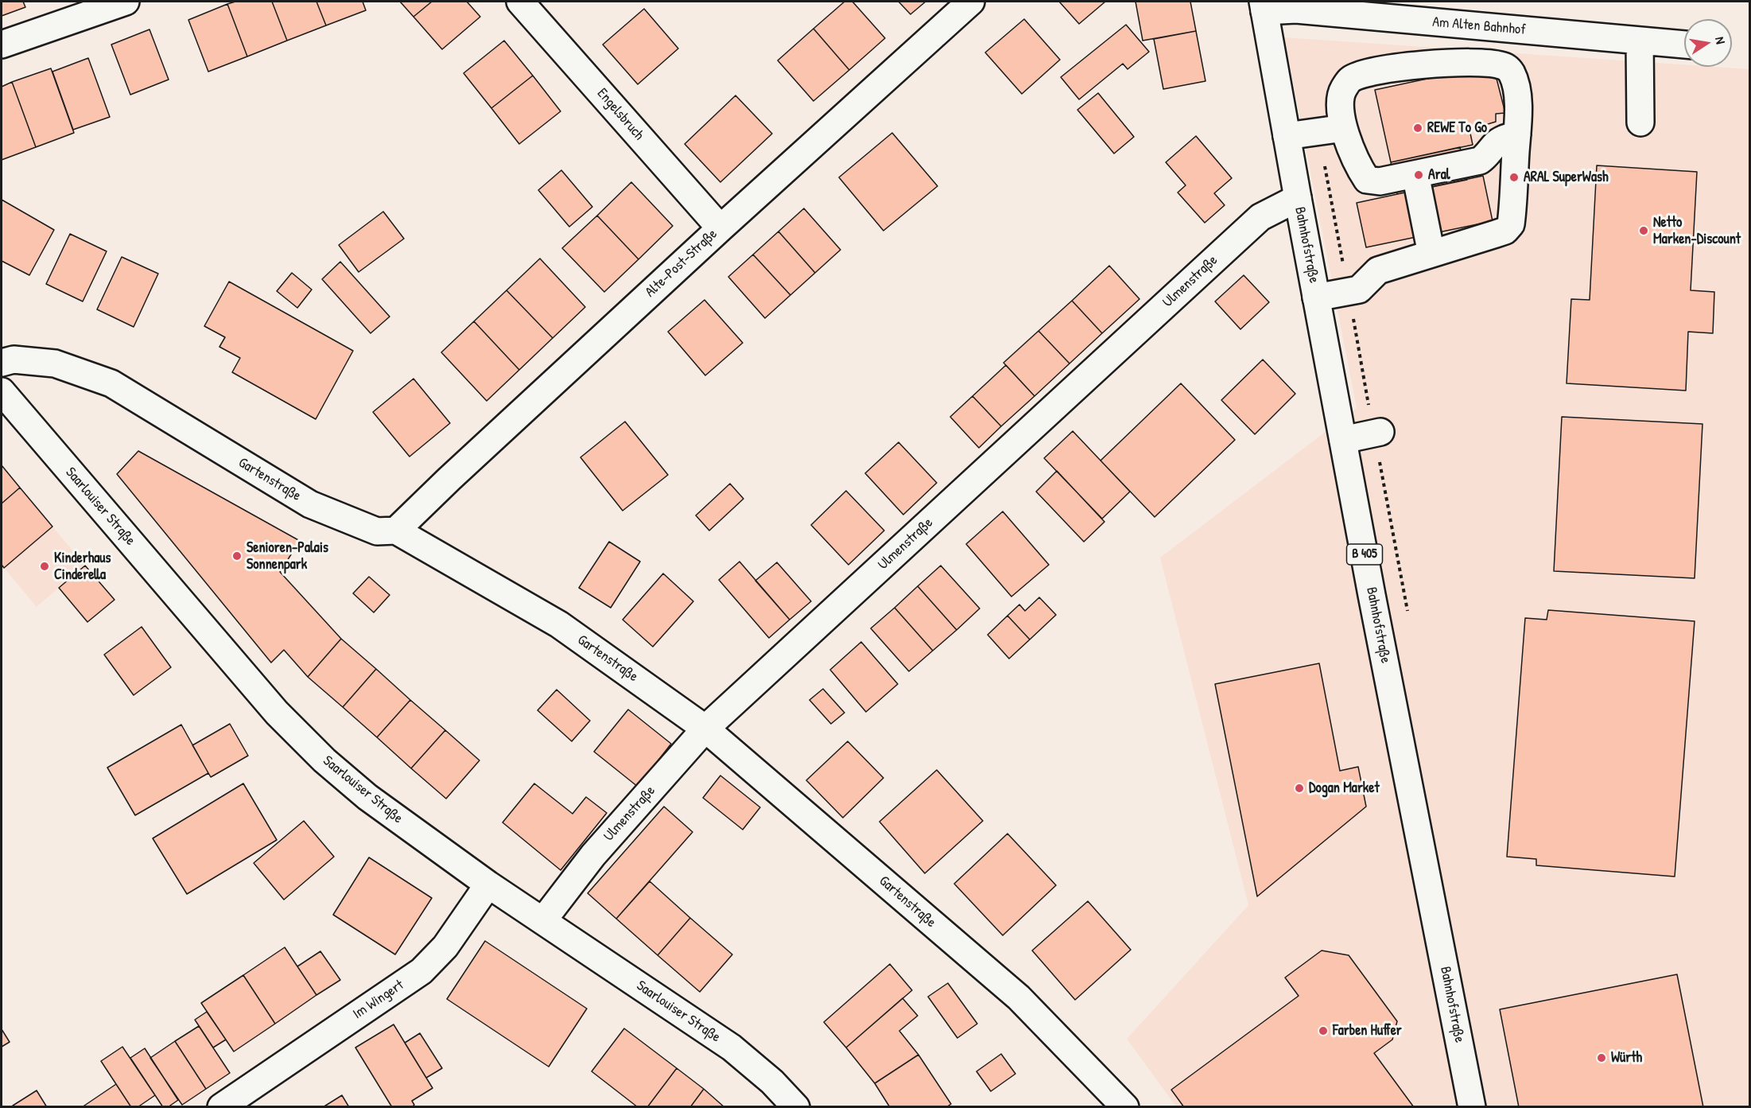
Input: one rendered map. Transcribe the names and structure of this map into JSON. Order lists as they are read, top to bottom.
{
  "streets": {
    "street": [
      "Am Alten Bahnhof",
      "Engelsbruch",
      "Bahnhofstraße",
      "Alte-Post-Straße",
      "Ulmenstraße",
      "Gartenstraße",
      "Saarlouiser Straße",
      "B 405",
      "Im Wingert"
    ]
  },
  "crossings": [
    ["Am Alten Bahnhof", "Bahnhofstraße"],
    ["Engelsbruch", "Alte-Post-Straße"],
    ["Bahnhofstraße", "Ulmenstraße"],
    ["Alte-Post-Straße", "Gartenstraße"],
    ["Ulmenstraße", "Gartenstraße"],
    ["Ulmenstraße", "Saarlouiser Straße"],
    ["Saarlouiser Straße", "Im Wingert"]
  ],
  "places": [
    "REWE To Go",
    "Aral",
    "ARAL SuperWash",
    "Netto Marken-Discount",
    "Senioren-Palais Sonnenpark",
    "Kinderhaus Cinderella",
    "Dogan Market",
    "Farben Huffer",
    "Würth"
  ],
  "north": "right"
}
